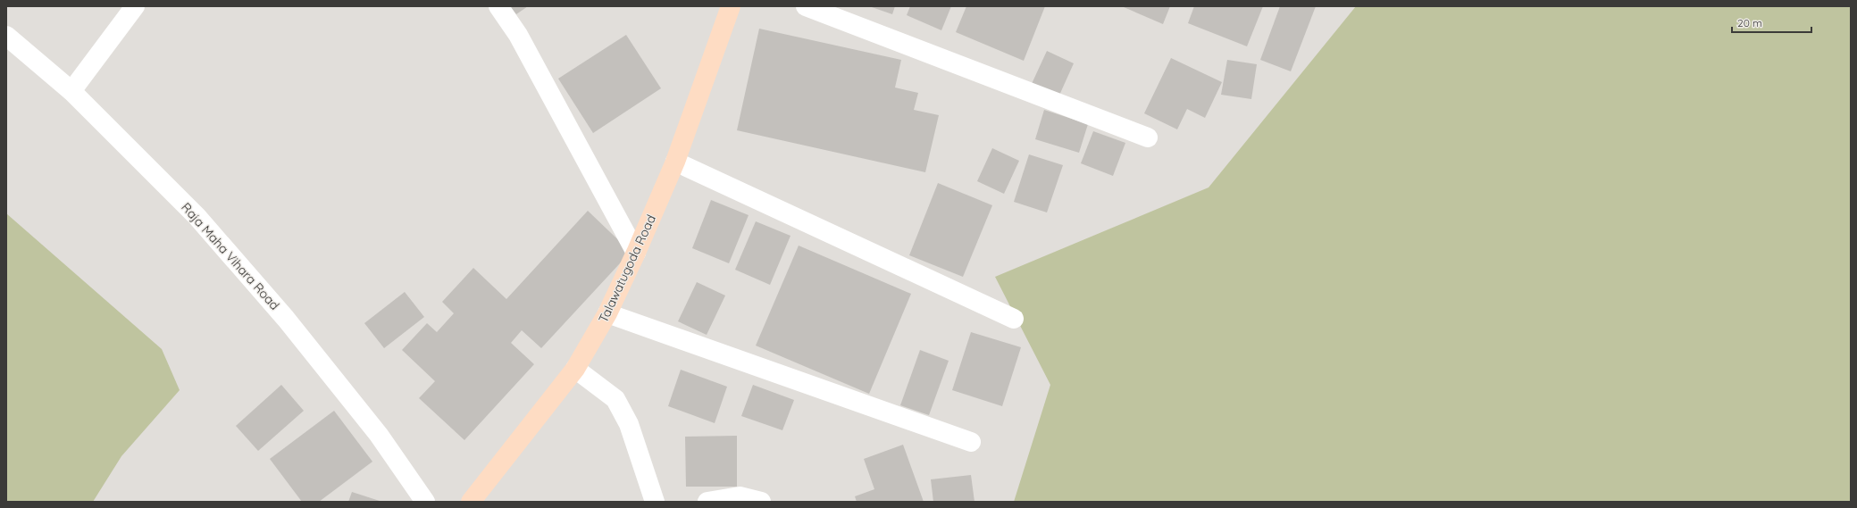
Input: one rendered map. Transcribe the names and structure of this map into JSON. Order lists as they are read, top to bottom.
{
  "streets": {
    "main road": ["Talawatugoda Road"],
    "street": ["Raja Maha Vihara Road"]
  },
  "scale_bar": "20 m"
}
